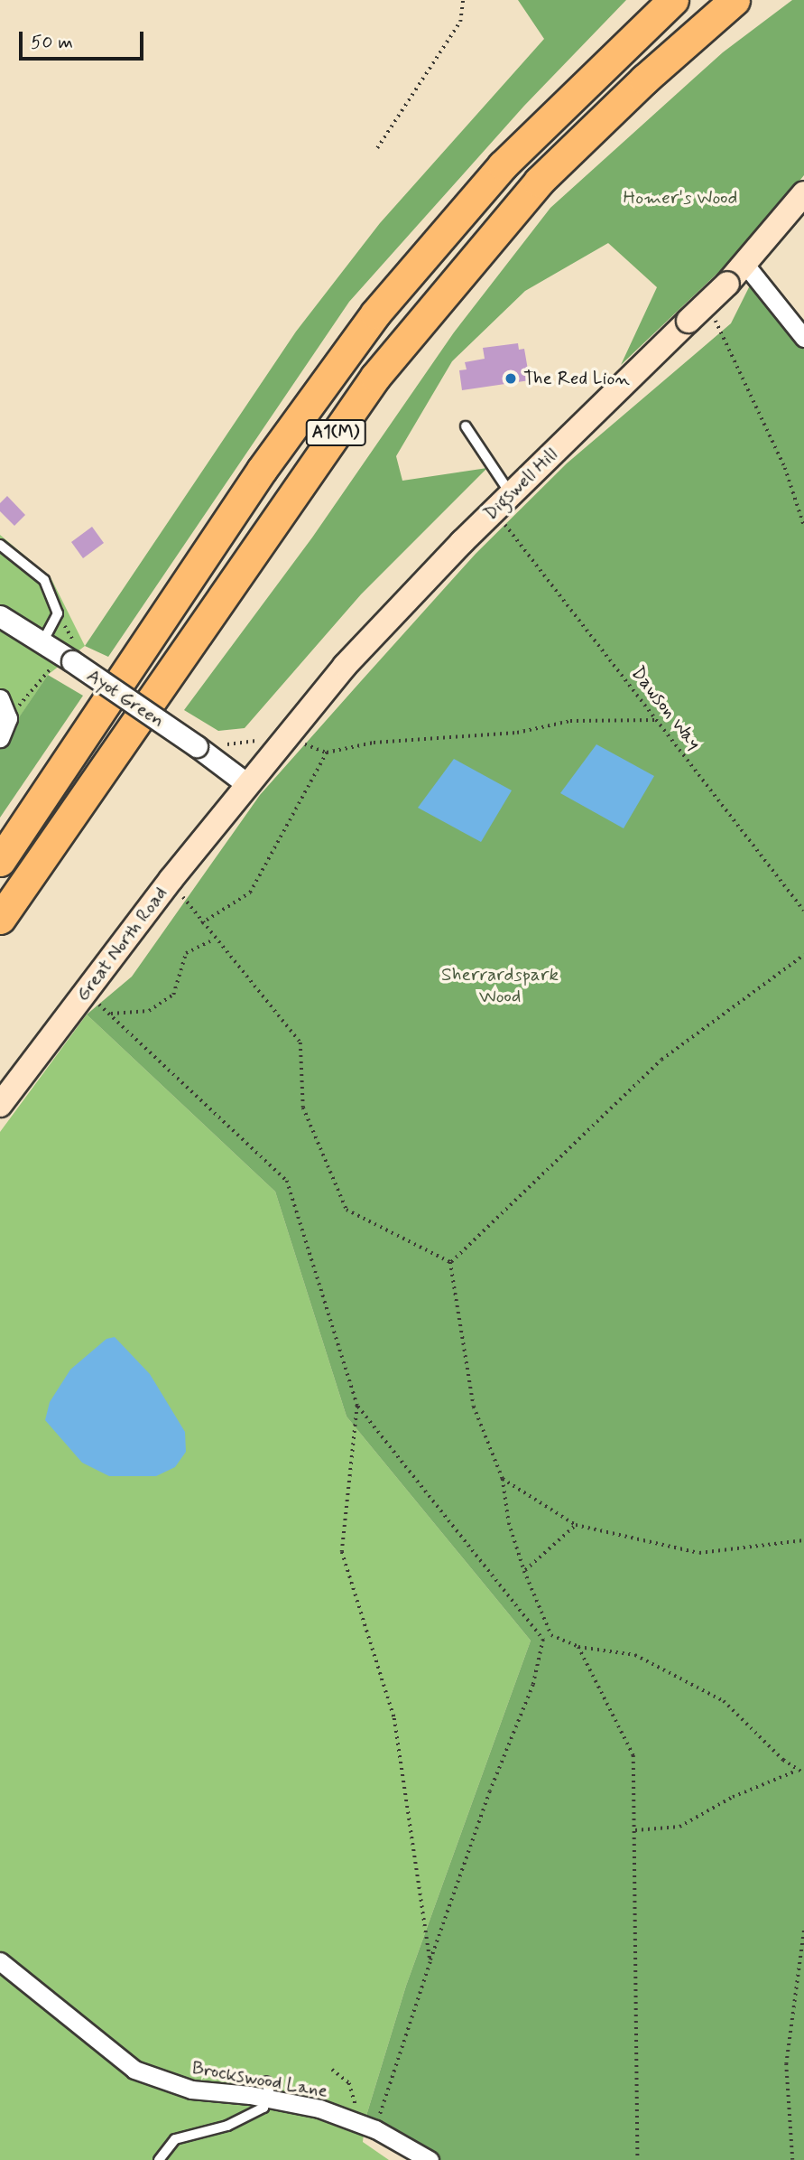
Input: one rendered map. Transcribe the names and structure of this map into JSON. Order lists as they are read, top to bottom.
{
  "streets": {
    "highway": ["A1(M)"],
    "main road": ["Digswell Hill", "Great North Road"],
    "street": ["Ayot Green", "Brockswood Lane"],
    "path": ["Dawson Way"]
  },
  "crossings": [
    ["Digswell Hill", "Ayot Green"],
    ["Digswell Hill", "Great North Road"],
    ["Ayot Green", "Great North Road"]
  ],
  "parks": ["Homer's Wood", "Sherrardspark Wood"],
  "places": ["The Red Lion"],
  "scale_bar": "50 m"
}
